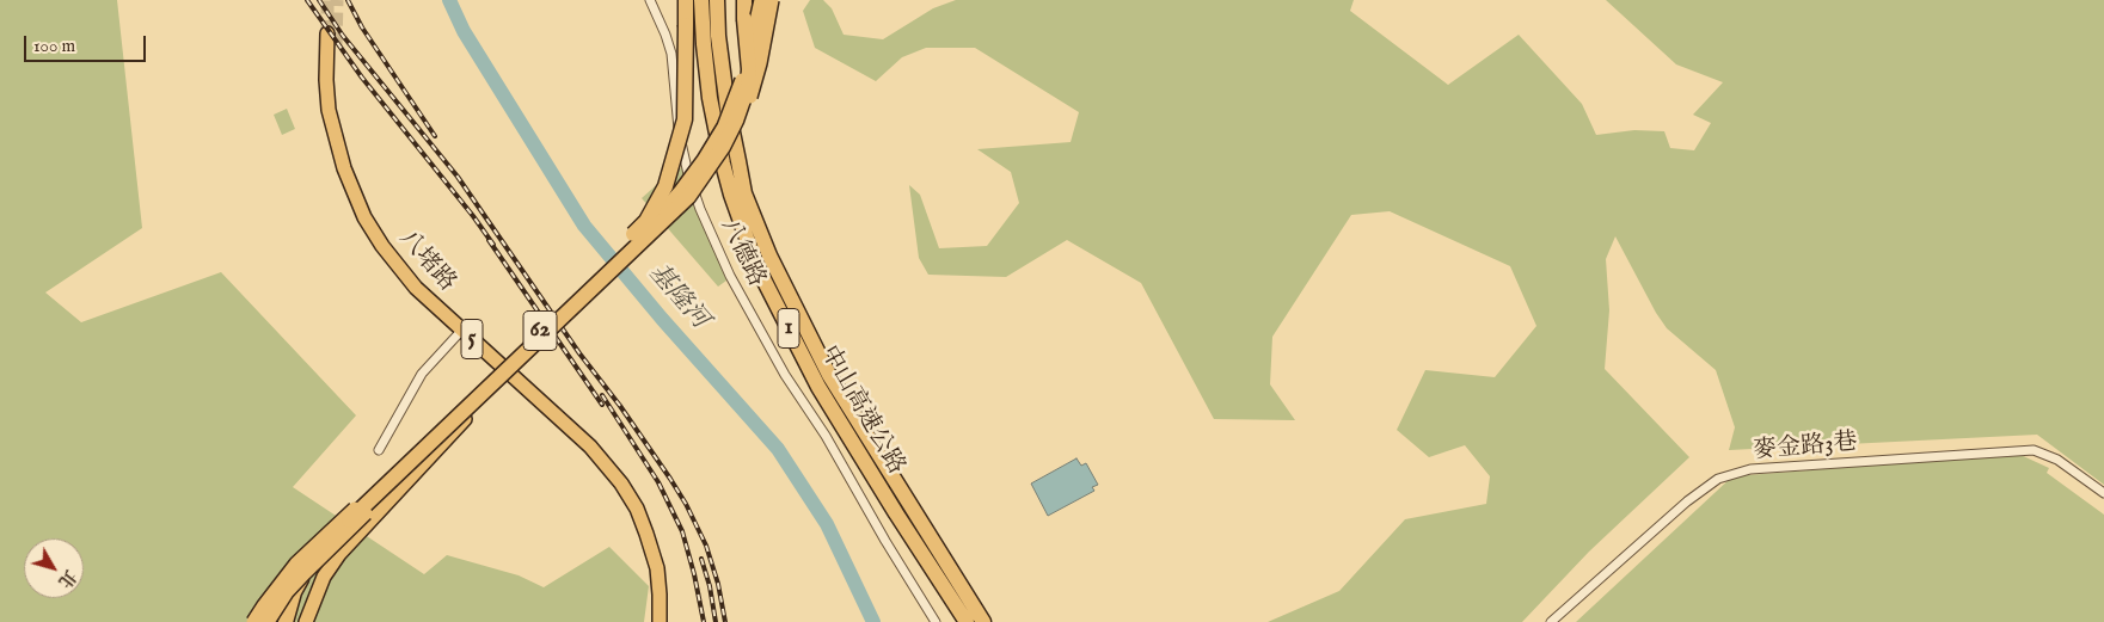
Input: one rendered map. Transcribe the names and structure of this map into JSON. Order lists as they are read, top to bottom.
{
  "streets": {
    "highway": ["1", "中山高速公路"],
    "main road": ["八堵路", "62", "5"],
    "street": ["八德路", "麥金路3巷"]
  },
  "water": ["基隆河"],
  "scale_bar": "100 m",
  "north": "bottom right"
}
